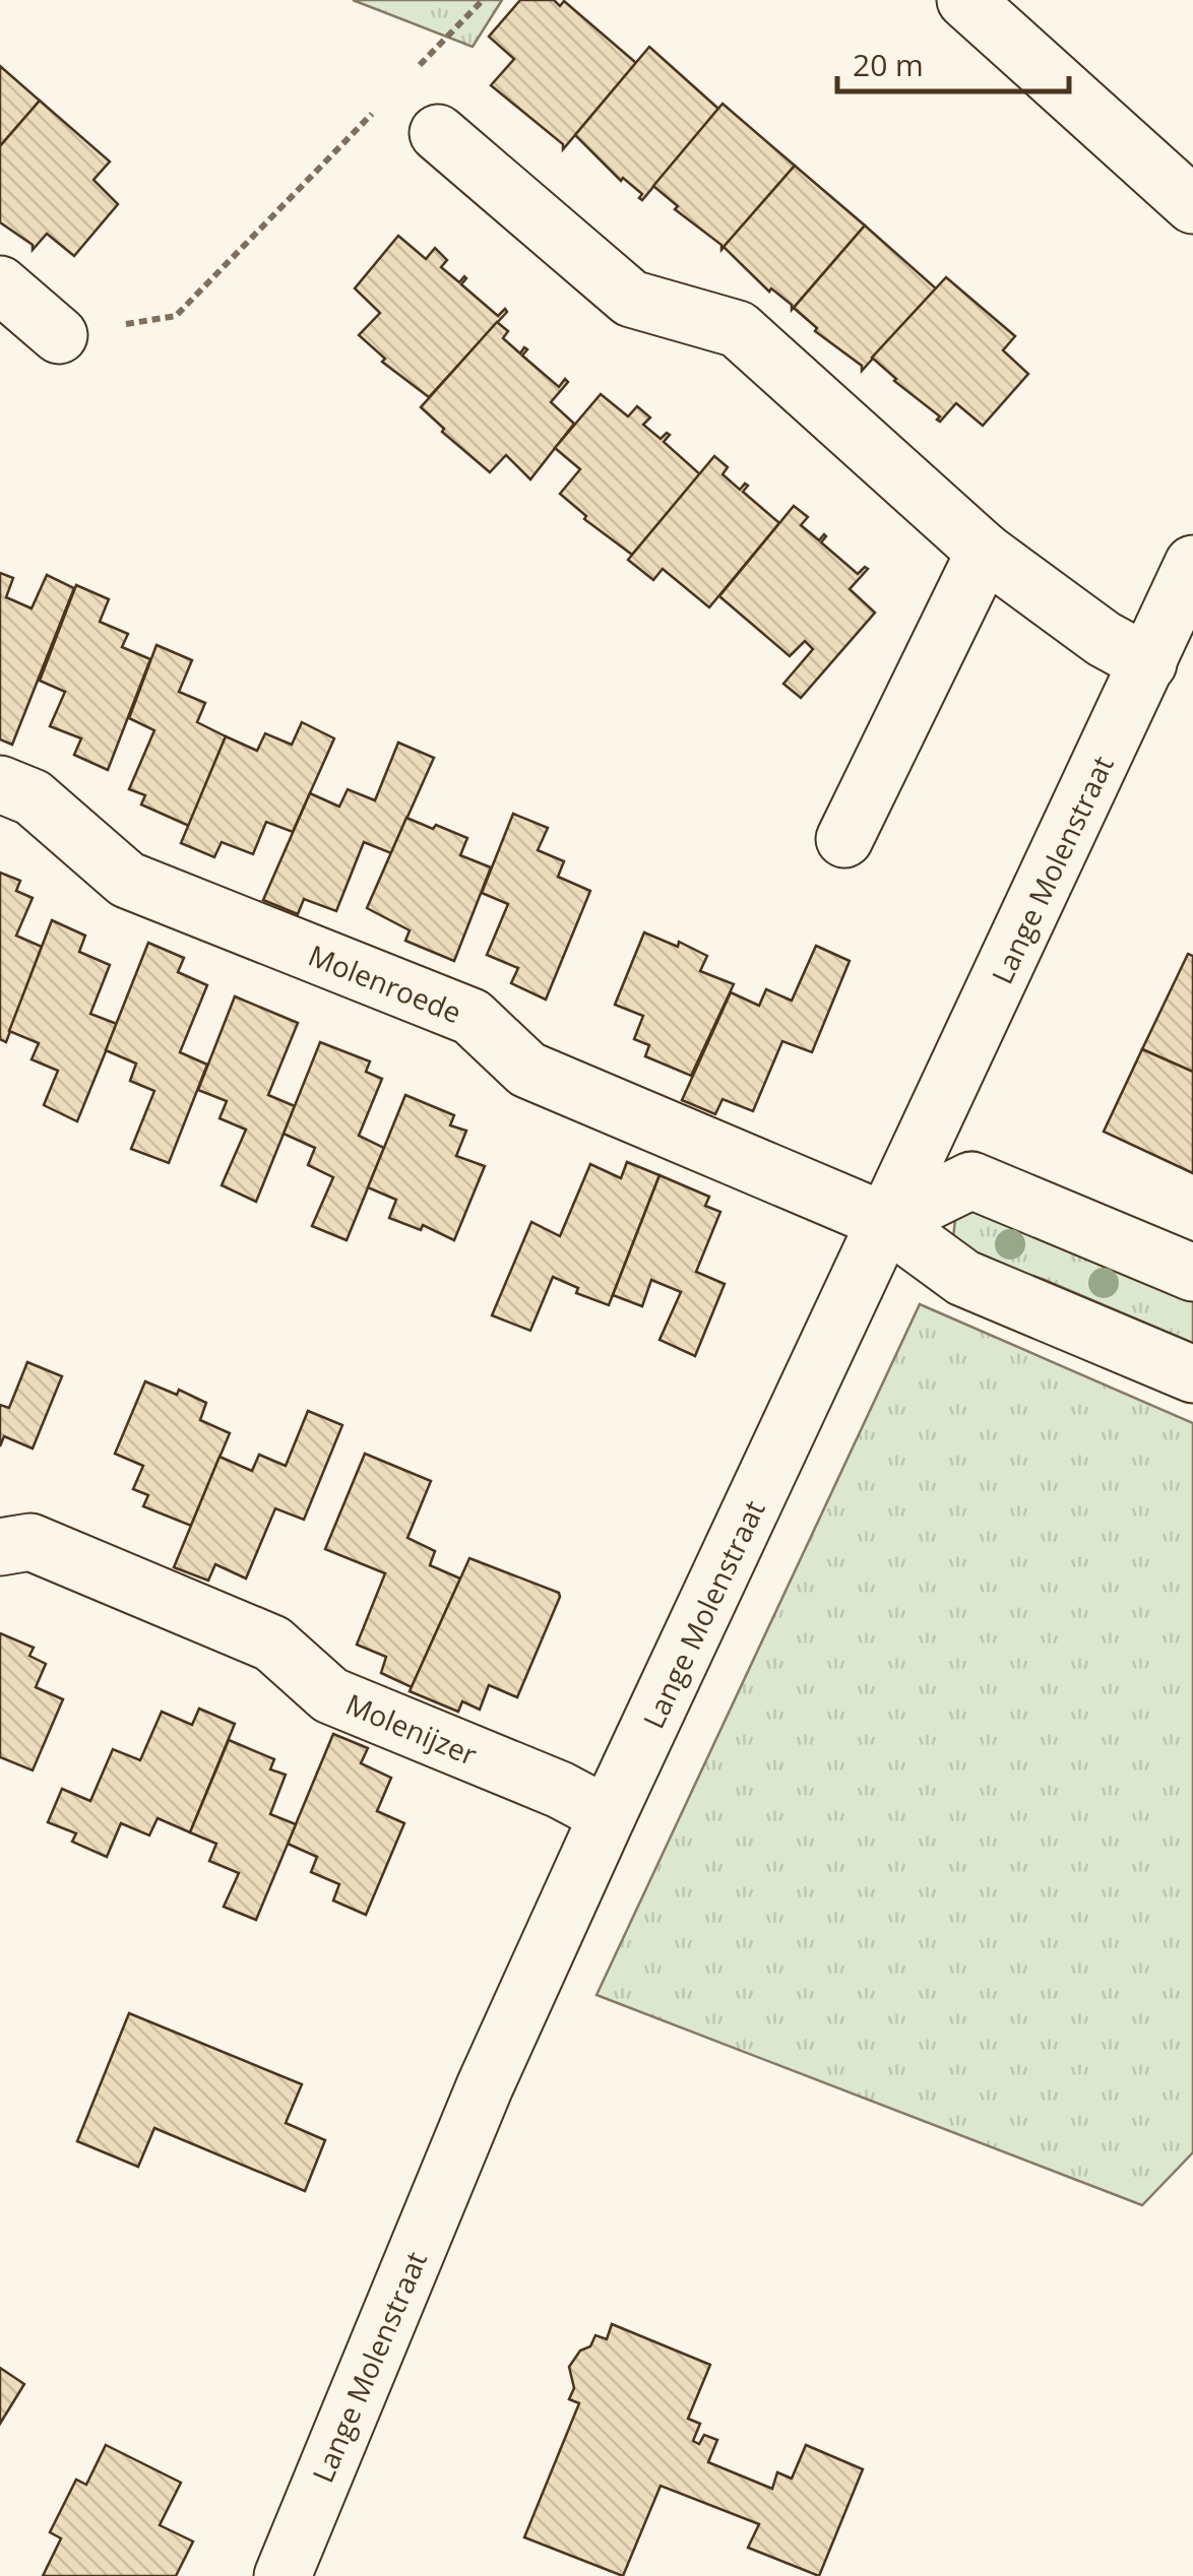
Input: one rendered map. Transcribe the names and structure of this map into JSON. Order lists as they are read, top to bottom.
{
  "streets": {
    "street": ["Lange Molenstraat", "Molenroede", "Molenijzer"]
  },
  "crossings": [
    ["Lange Molenstraat", "Molenroede"],
    ["Lange Molenstraat", "Molenijzer"]
  ],
  "scale_bar": "20 m"
}
